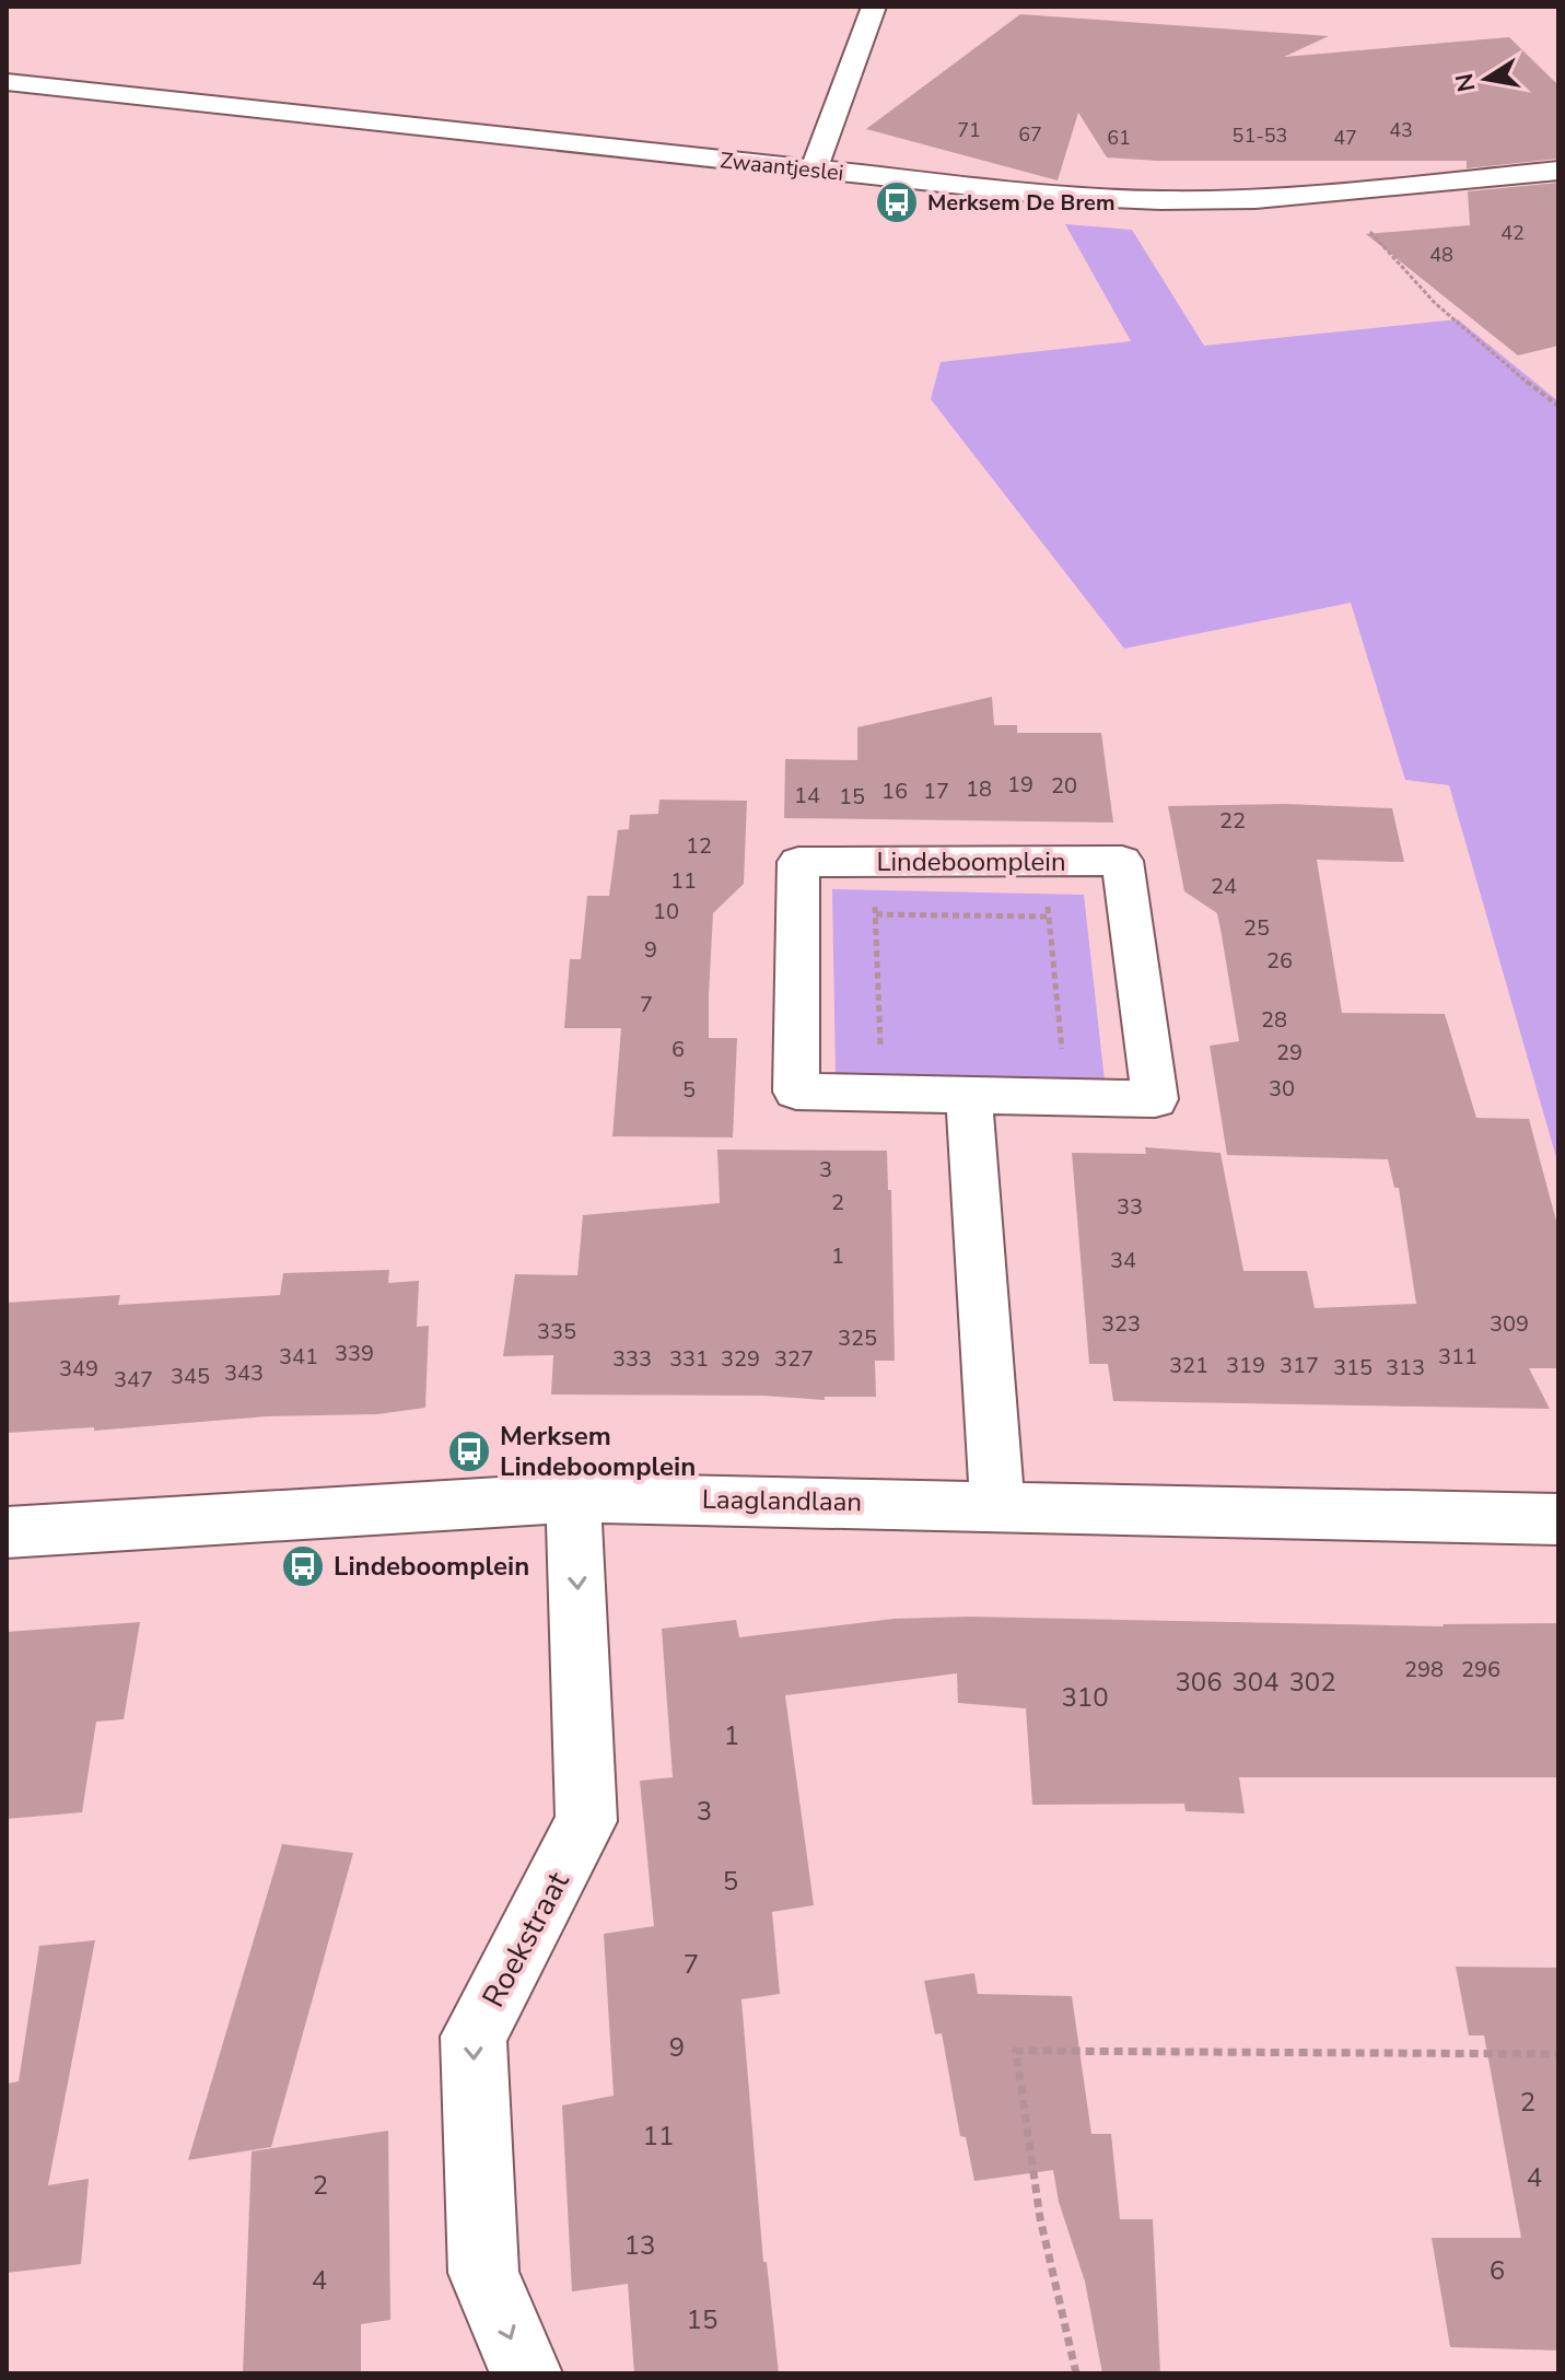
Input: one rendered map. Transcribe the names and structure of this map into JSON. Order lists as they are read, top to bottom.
{
  "streets": {
    "street": [
      "Zwaantjeslei",
      "Lindeboomplein",
      "Laaglandlaan",
      "Roekstraat"
    ]
  },
  "crossings": [
    ["Laaglandlaan", "Roekstraat"]
  ],
  "one_way": ["Roekstraat"],
  "places": {
    "bus stop": ["Merksem De Brem", "Merksem Lindeboomplein", "Lindeboomplein"]
  },
  "house_numbers": [
    "71",
    "43",
    "67",
    "51-53",
    "61",
    "47",
    "42",
    "48",
    "19",
    "20",
    "18",
    "16",
    "17",
    "14",
    "15",
    "22",
    "12",
    "11",
    "24",
    "10",
    "25",
    "9",
    "26",
    "7",
    "28",
    "6",
    "29",
    "30",
    "5",
    "3",
    "2",
    "33",
    "1",
    "34",
    "323",
    "309",
    "335",
    "325",
    "339",
    "341",
    "311",
    "333",
    "331",
    "329",
    "327",
    "321",
    "319",
    "317",
    "315",
    "313",
    "349",
    "343",
    "345",
    "347",
    "298",
    "296",
    "306",
    "304",
    "302",
    "310",
    "1",
    "3",
    "5",
    "7",
    "9",
    "2",
    "11",
    "4",
    "2",
    "13",
    "6",
    "4",
    "15"
  ],
  "north": "left"
}
